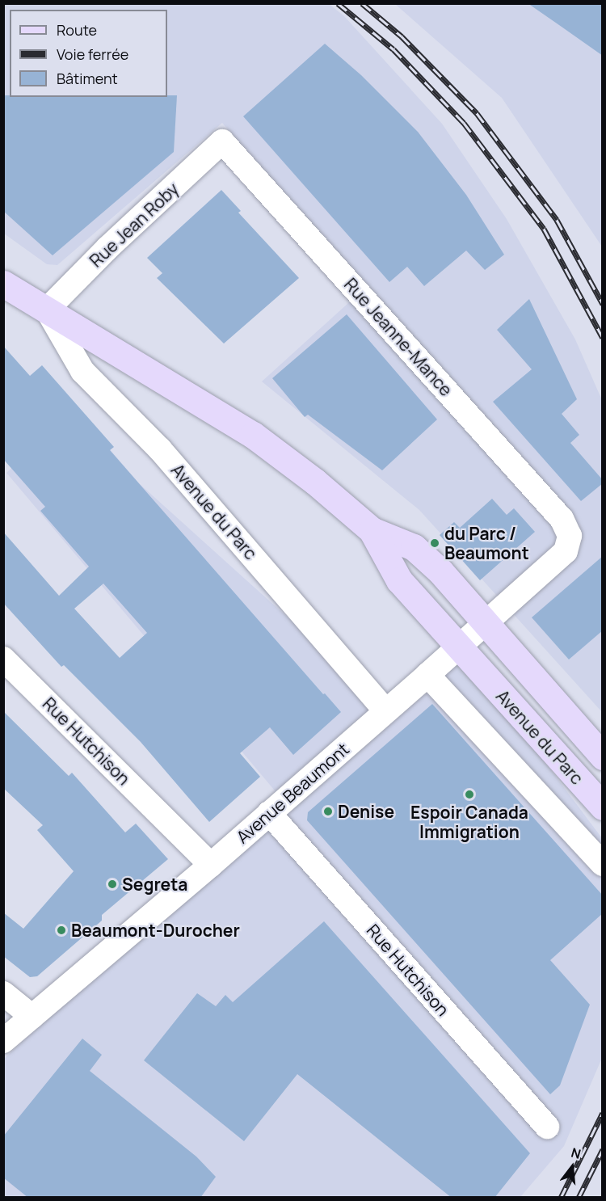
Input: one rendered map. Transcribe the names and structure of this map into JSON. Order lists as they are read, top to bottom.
{
  "streets": {
    "main road": ["Avenue du Parc"],
    "street": [
      "Rue Jean Roby",
      "Rue Jeanne-Mance",
      "Rue Hutchison",
      "Avenue Beaumont"
    ]
  },
  "crossings": [
    ["Rue Jean Roby", "Rue Jeanne-Mance"],
    ["Rue Jean Roby", "Avenue du Parc"],
    ["Rue Jeanne-Mance", "Avenue Beaumont"],
    ["Avenue du Parc", "Avenue Beaumont"],
    ["Rue Hutchison", "Avenue Beaumont"]
  ],
  "places": [
    "du Parc / Beaumont",
    "Espoir Canada Immigration",
    "Denise",
    "Segreta",
    "Beaumont-Durocher"
  ],
  "legend": ["Route", "Voie ferrée", "Bâtiment"],
  "north": "top"
}
